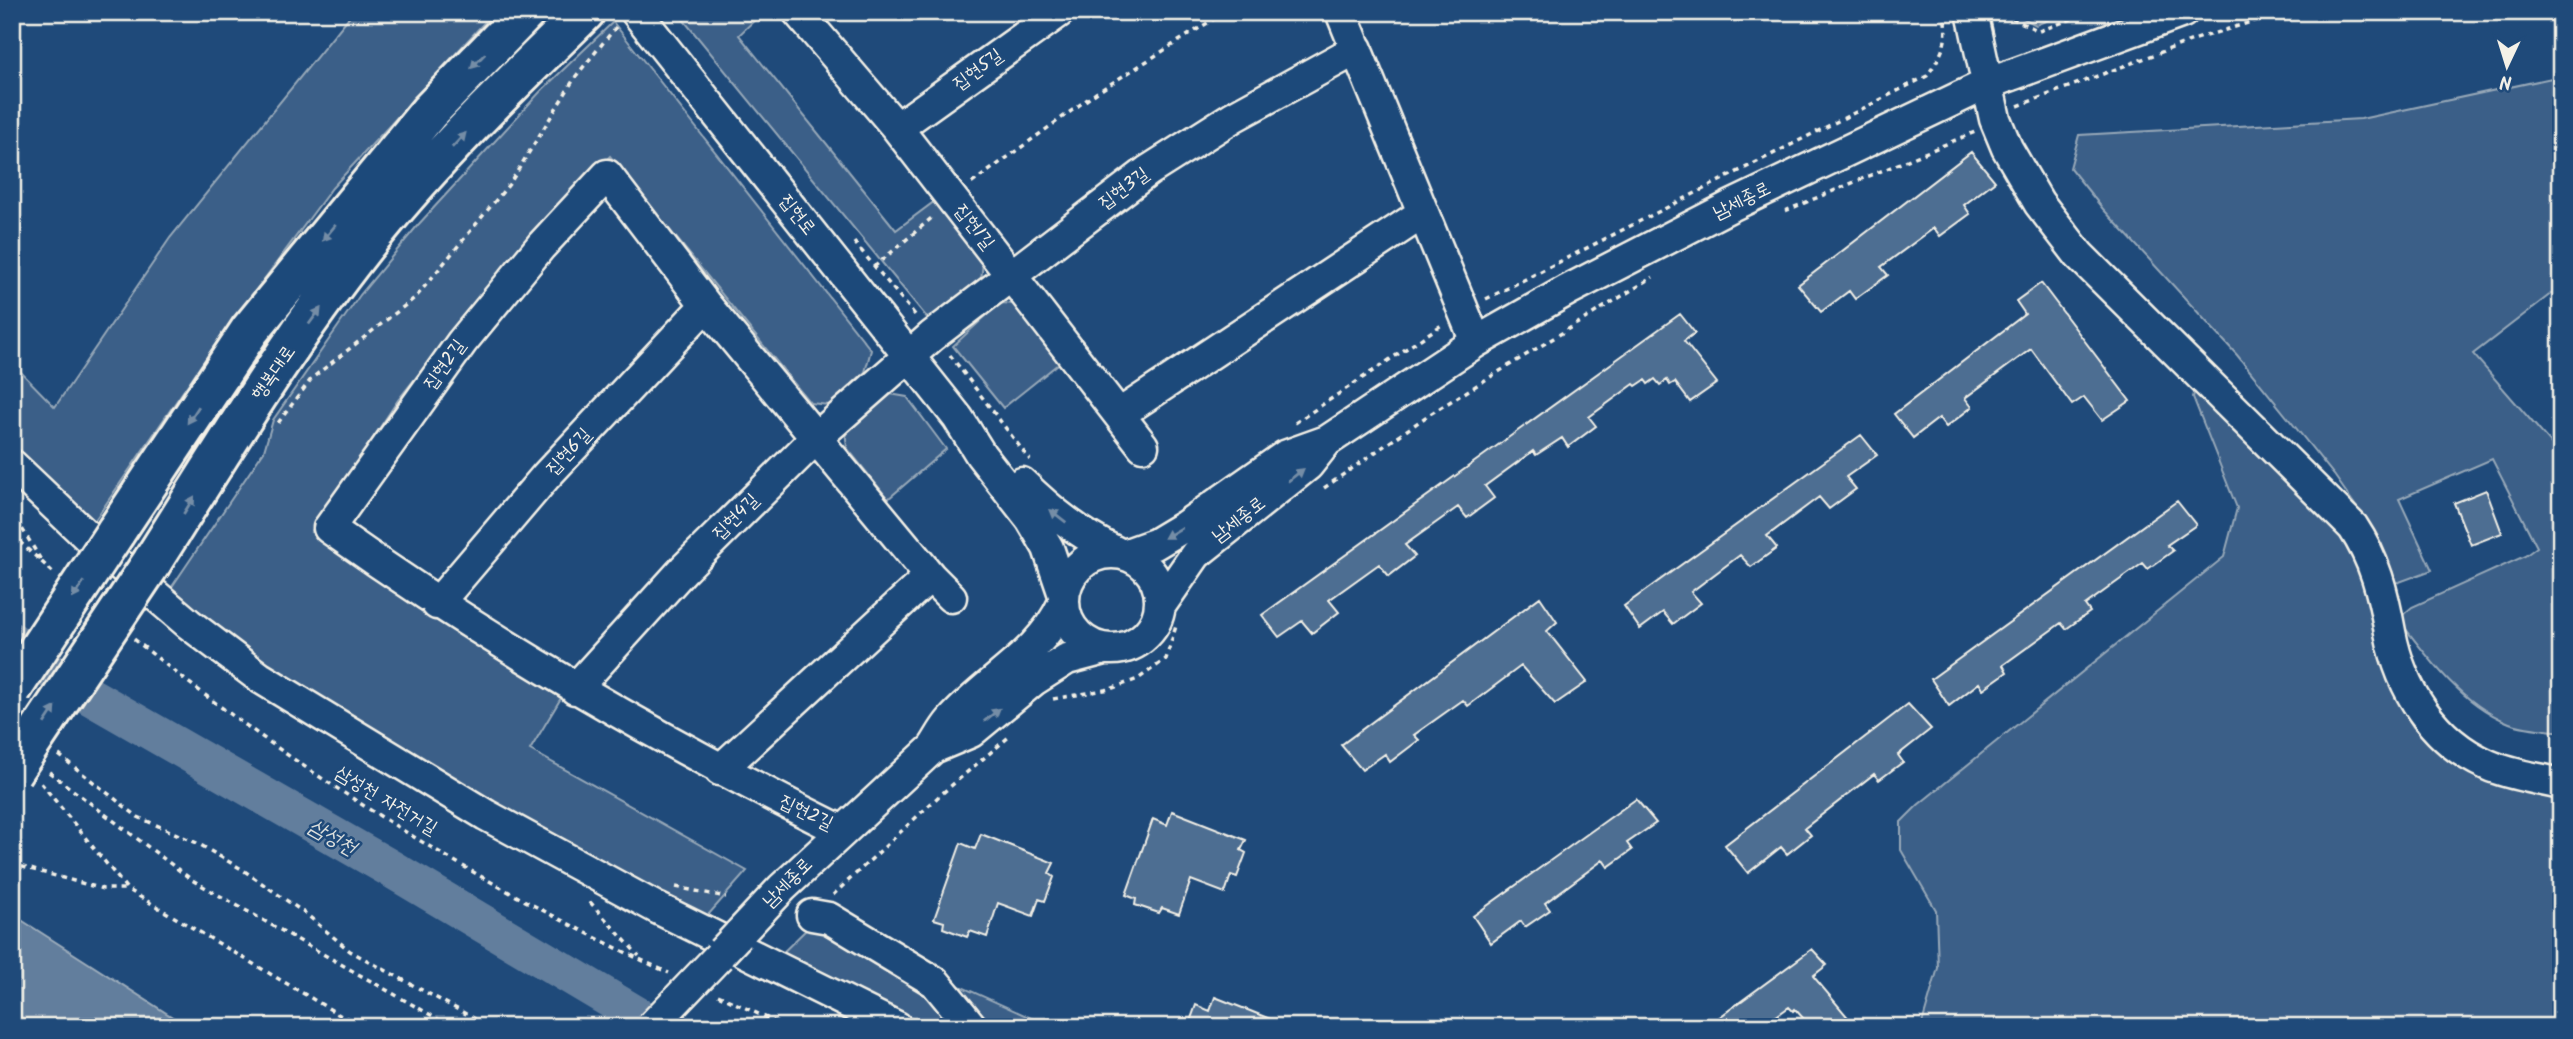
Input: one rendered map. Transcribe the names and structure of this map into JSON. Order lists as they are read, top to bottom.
{
  "streets": {
    "highway": ["행복대로"],
    "street": [
      "집현5길",
      "집현3길",
      "남세종로",
      "집현로",
      "집현1길",
      "집현2길",
      "집현6길",
      "집현4길"
    ],
    "path": ["삼성천 자전거길"]
  },
  "crossings": [
    ["집현5길", "집현1길"],
    ["집현3길", "집현로"],
    ["집현3길", "집현1길"],
    ["집현3길", "집현4길"],
    ["남세종로", "집현로"],
    ["남세종로", "집현2길"],
    ["집현로", "행복대로"],
    ["집현로", "집현4길"],
    ["집현2길", "집현6길"],
    ["집현2길", "집현4길"]
  ],
  "water": ["삼성천"],
  "north": "bottom"
}
